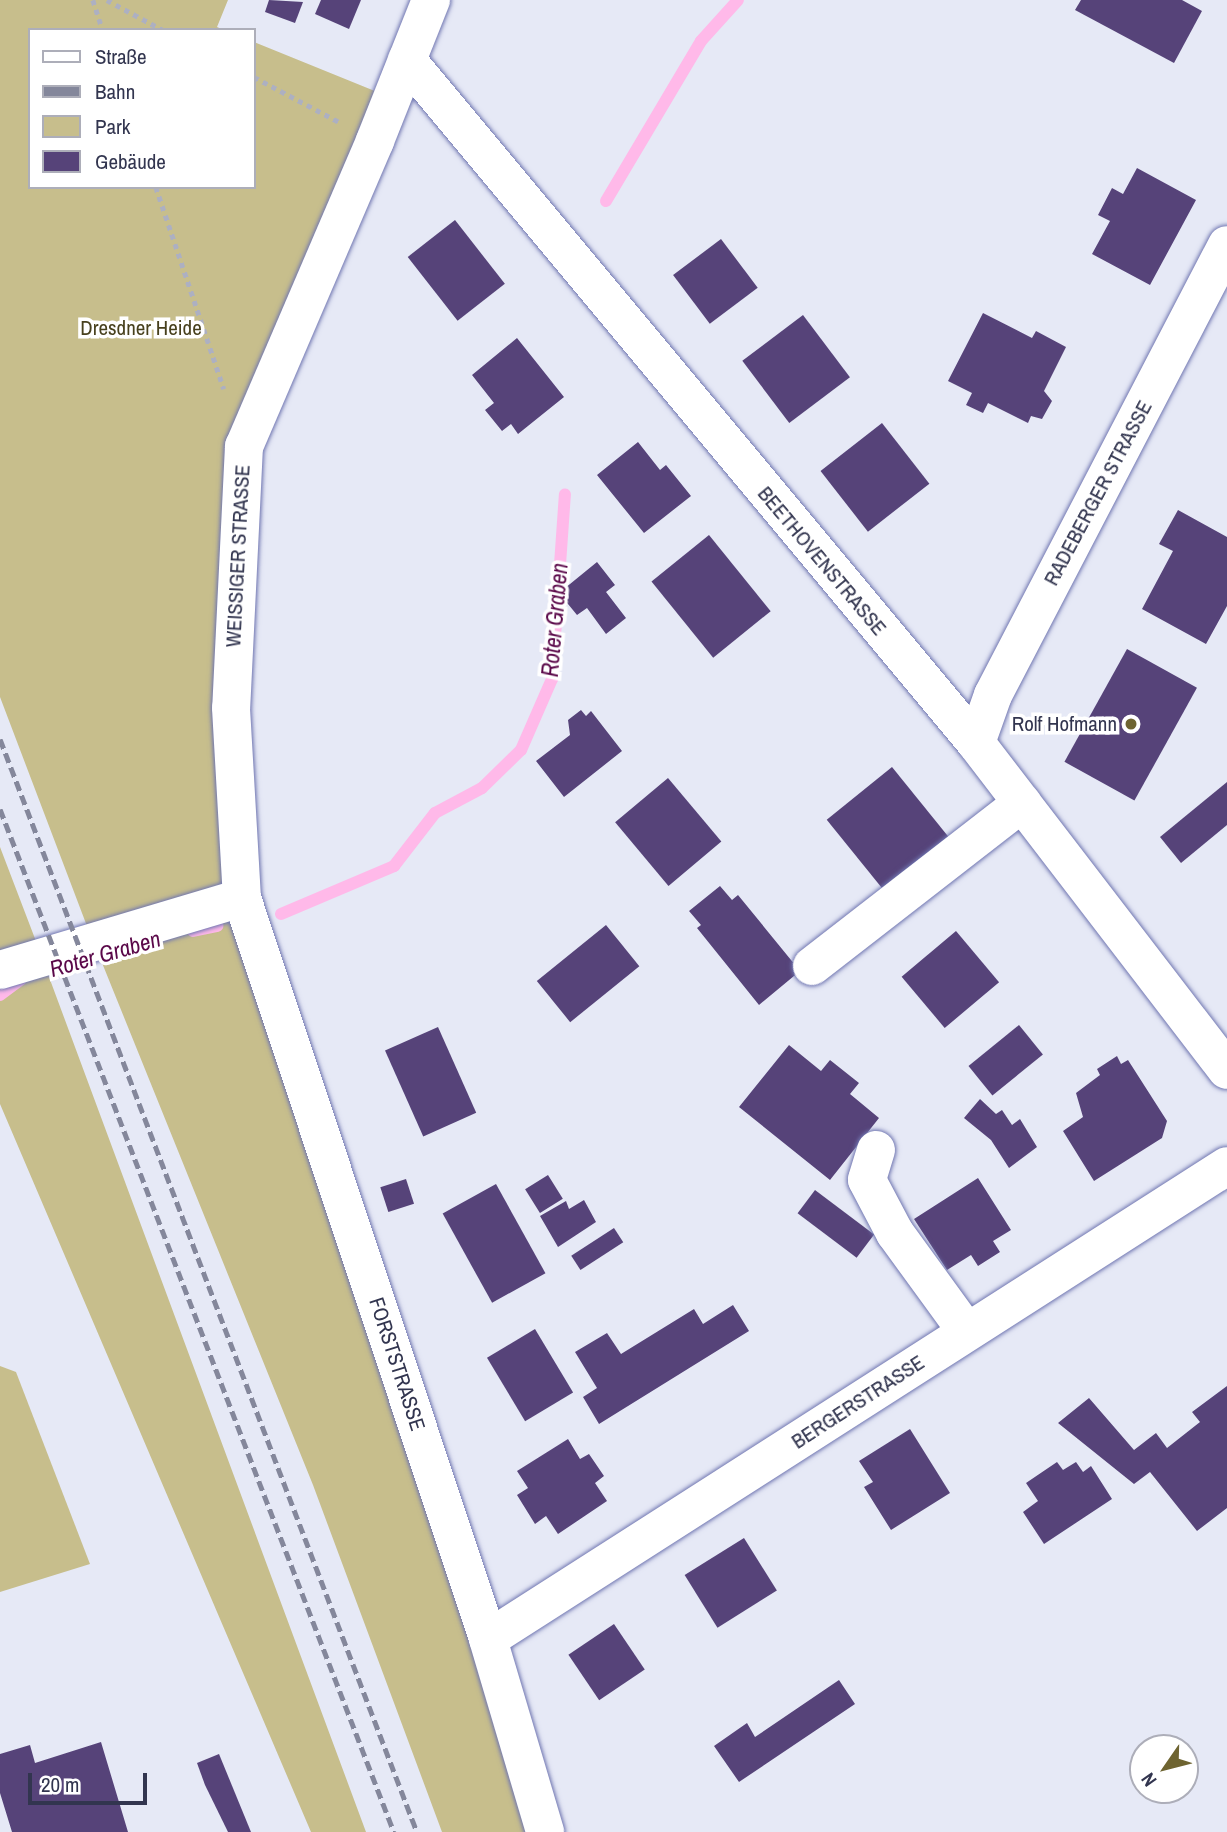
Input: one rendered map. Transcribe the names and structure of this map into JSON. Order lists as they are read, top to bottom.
{
  "streets": {
    "street": [
      "RADEBERGER STRASSE",
      "WEISSIGER STRASSE",
      "BEETHOVENSTRASSE",
      "FORSTSTRASSE",
      "BERGERSTRASSE"
    ]
  },
  "crossings": [
    ["RADEBERGER STRASSE", "BEETHOVENSTRASSE"],
    ["WEISSIGER STRASSE", "BEETHOVENSTRASSE"],
    ["WEISSIGER STRASSE", "FORSTSTRASSE"],
    ["FORSTSTRASSE", "BERGERSTRASSE"]
  ],
  "water": ["Roter Graben"],
  "parks": ["Dresdner Heide"],
  "places": ["Rolf Hofmann"],
  "legend": [
    "Straße",
    "Bahn",
    "Park",
    "Gebäude"
  ],
  "scale_bar": "20 m",
  "north": "bottom left"
}
